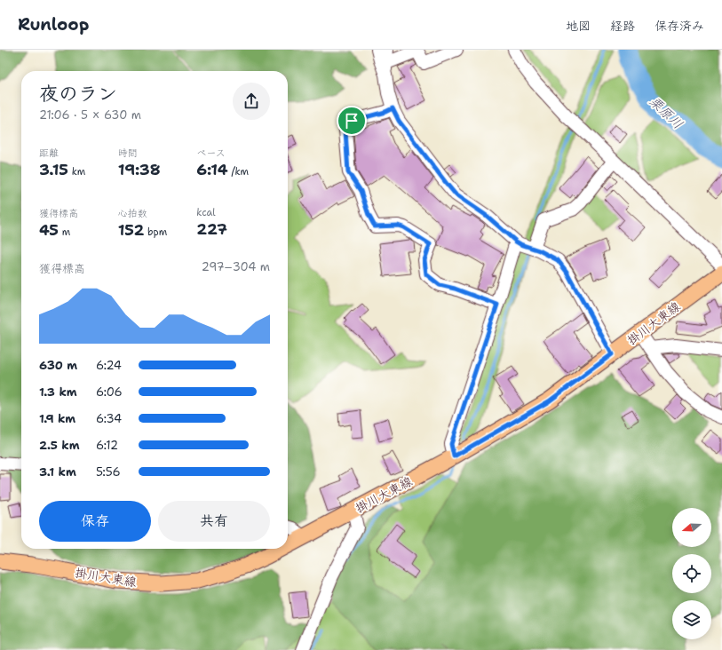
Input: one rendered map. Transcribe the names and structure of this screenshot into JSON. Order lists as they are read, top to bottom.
{
  "streets": {
    "main road": ["掛川大東線"]
  },
  "water": ["栗原川"],
  "north": "left",
  "page": {
    "header": "Runloop",
    "nav": ["地図", "経路", "保存済み"],
    "heading": ["夜のラン", "21:06 · 5 × 630 m"],
    "stats": [
      ["距離", "3.15 km"],
      ["時間", "19:38"],
      ["ペース", "6:14 /km"],
      ["獲得標高", "45 m"],
      ["心拍数", "152 bpm"],
      ["kcal", "227"]
    ],
    "chart": ["獲得標高", "297–304 m"],
    "list": [
      {
        "name": "630 m",
        "note": "6:24"
      },
      {
        "name": "1.3 km",
        "note": "6:06"
      },
      {
        "name": "1.9 km",
        "note": "6:34"
      },
      {
        "name": "2.5 km",
        "note": "6:12"
      },
      {
        "name": "3.1 km",
        "note": "5:56"
      }
    ],
    "buttons": ["保存", "共有"]
  }
}
